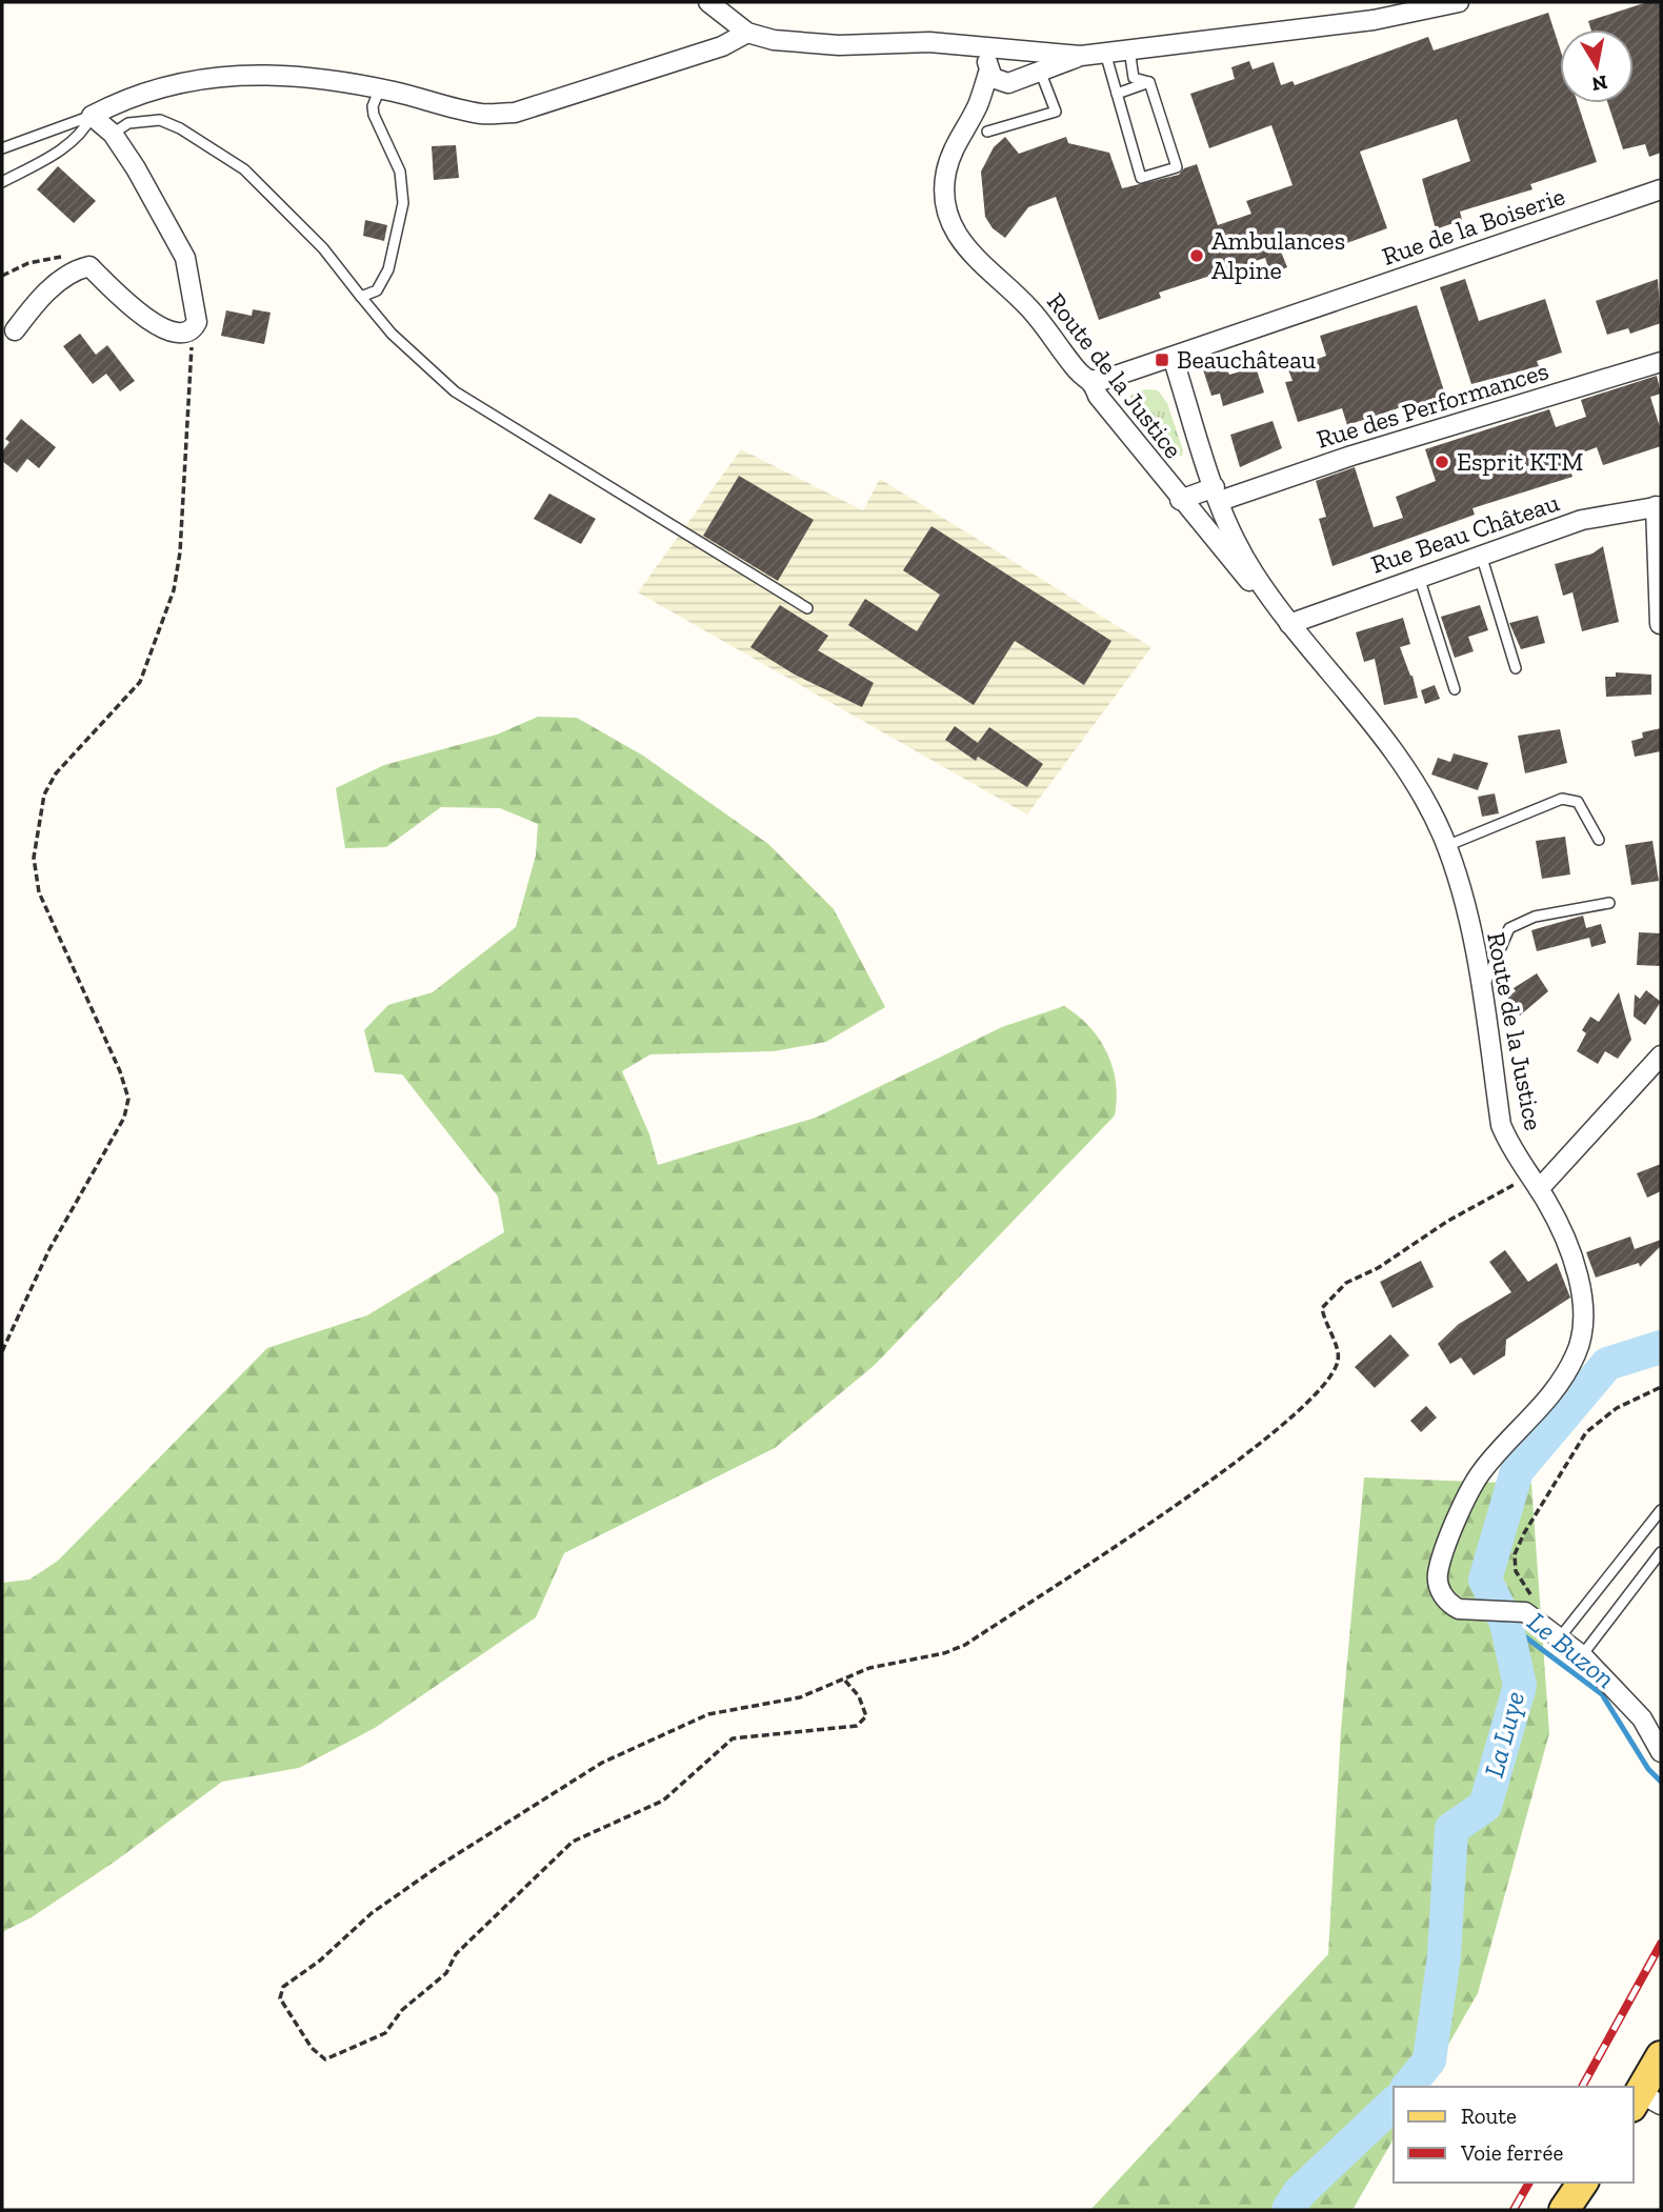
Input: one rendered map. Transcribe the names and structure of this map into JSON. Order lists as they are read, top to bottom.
{
  "streets": {
    "street": [
      "Rue de la Boiserie",
      "Route de la Justice",
      "Rue des Performances",
      "Rue Beau Château"
    ]
  },
  "crossings": [
    ["Rue de la Boiserie", "Route de la Justice"],
    ["Route de la Justice", "Rue des Performances"],
    ["Route de la Justice", "Rue Beau Château"]
  ],
  "water": ["Le Buzon", "La Luye"],
  "places": {
    "other": ["Ambulances Alpine", "Esprit KTM"],
    "transit": ["Beauchâteau"]
  },
  "legend": ["Route", "Voie ferrée"],
  "north": "bottom"
}
